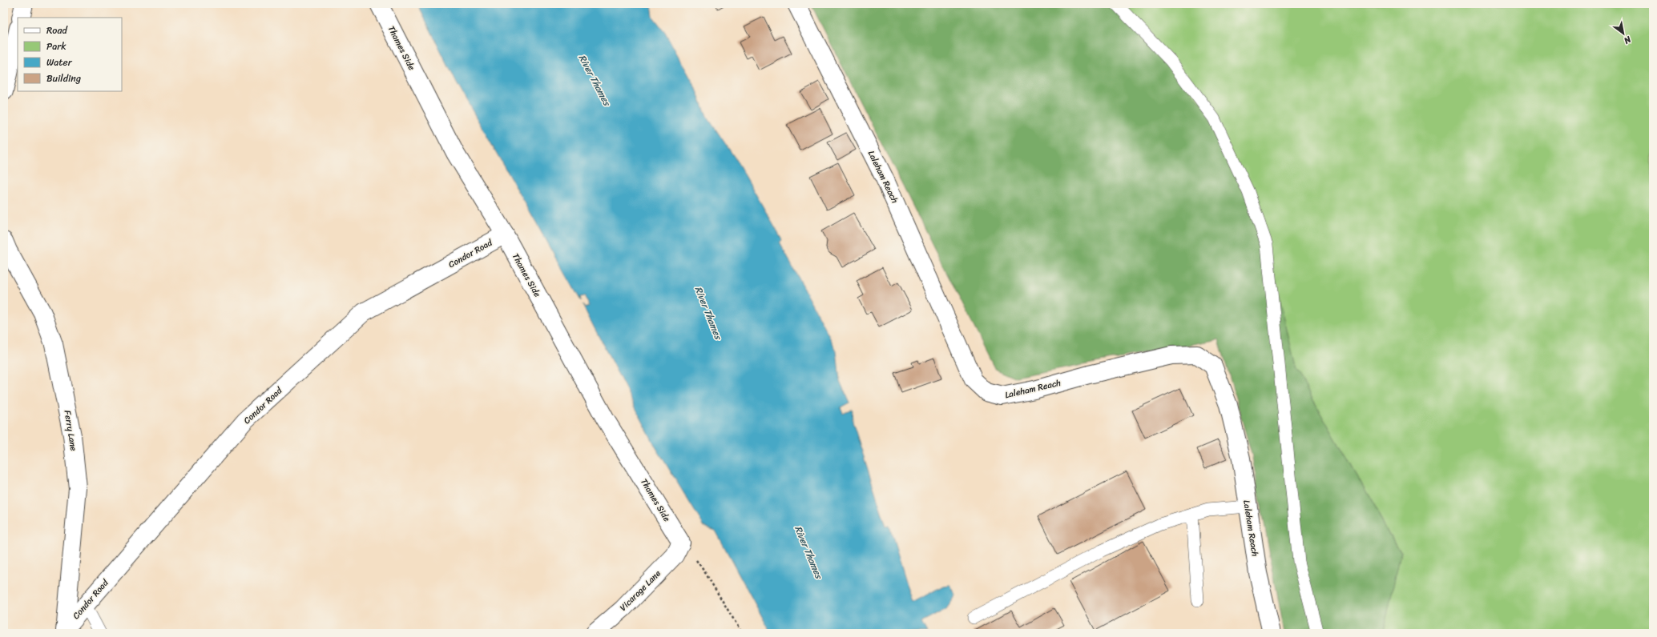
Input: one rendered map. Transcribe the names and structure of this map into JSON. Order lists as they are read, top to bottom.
{
  "streets": {
    "street": [
      "Thames Side",
      "Laleham Reach",
      "Condor Road",
      "Ferry Lane",
      "Vicarage Lane"
    ]
  },
  "crossings": [
    ["Thames Side", "Condor Road"],
    ["Thames Side", "Vicarage Lane"],
    ["Condor Road", "Ferry Lane"]
  ],
  "water": ["River Thames"],
  "legend": [
    "Road",
    "Park",
    "Water",
    "Building"
  ],
  "north": "bottom right"
}
